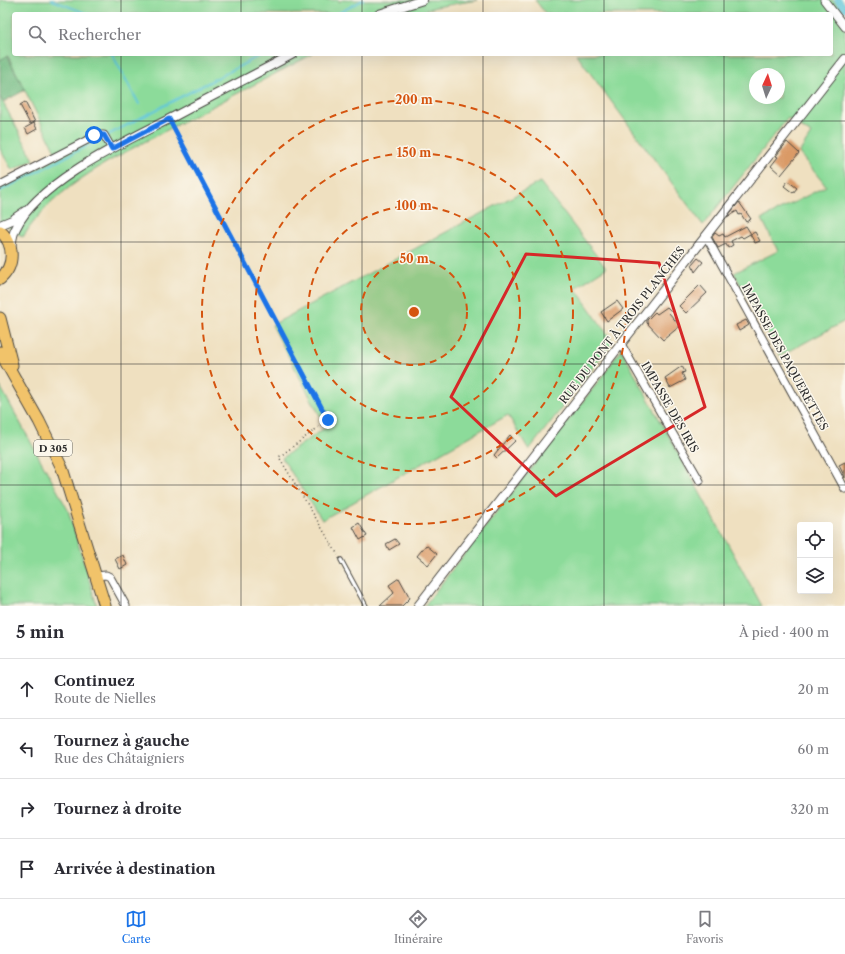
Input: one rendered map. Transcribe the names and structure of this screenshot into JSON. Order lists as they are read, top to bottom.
{
  "streets": {
    "main road": ["D 305"],
    "street": ["RUE DU PONT À TROIS PLANCHES", "IMPASSE DES PAQUERETTES", "IMPASSE DES IRIS"]
  },
  "crossings": [
    ["RUE DU PONT À TROIS PLANCHES", "IMPASSE DES PAQUERETTES"],
    ["RUE DU PONT À TROIS PLANCHES", "IMPASSE DES IRIS"]
  ],
  "north": "top",
  "page": {
    "search": "Rechercher",
    "heading": ["5 min", "À pied · 400 m"],
    "list": [
      ["Continuez", "Route de Nielles", "20 m"],
      ["Tournez à gauche", "Rue des Châtaigniers", "60 m"],
      ["Tournez à droite", "320 m"],
      "Arrivée à destination"
    ],
    "nav": ["Carte", "Itinéraire", "Favoris"]
  },
  "rings": [
    "200 m",
    "150 m",
    "100 m",
    "50 m"
  ]
}
